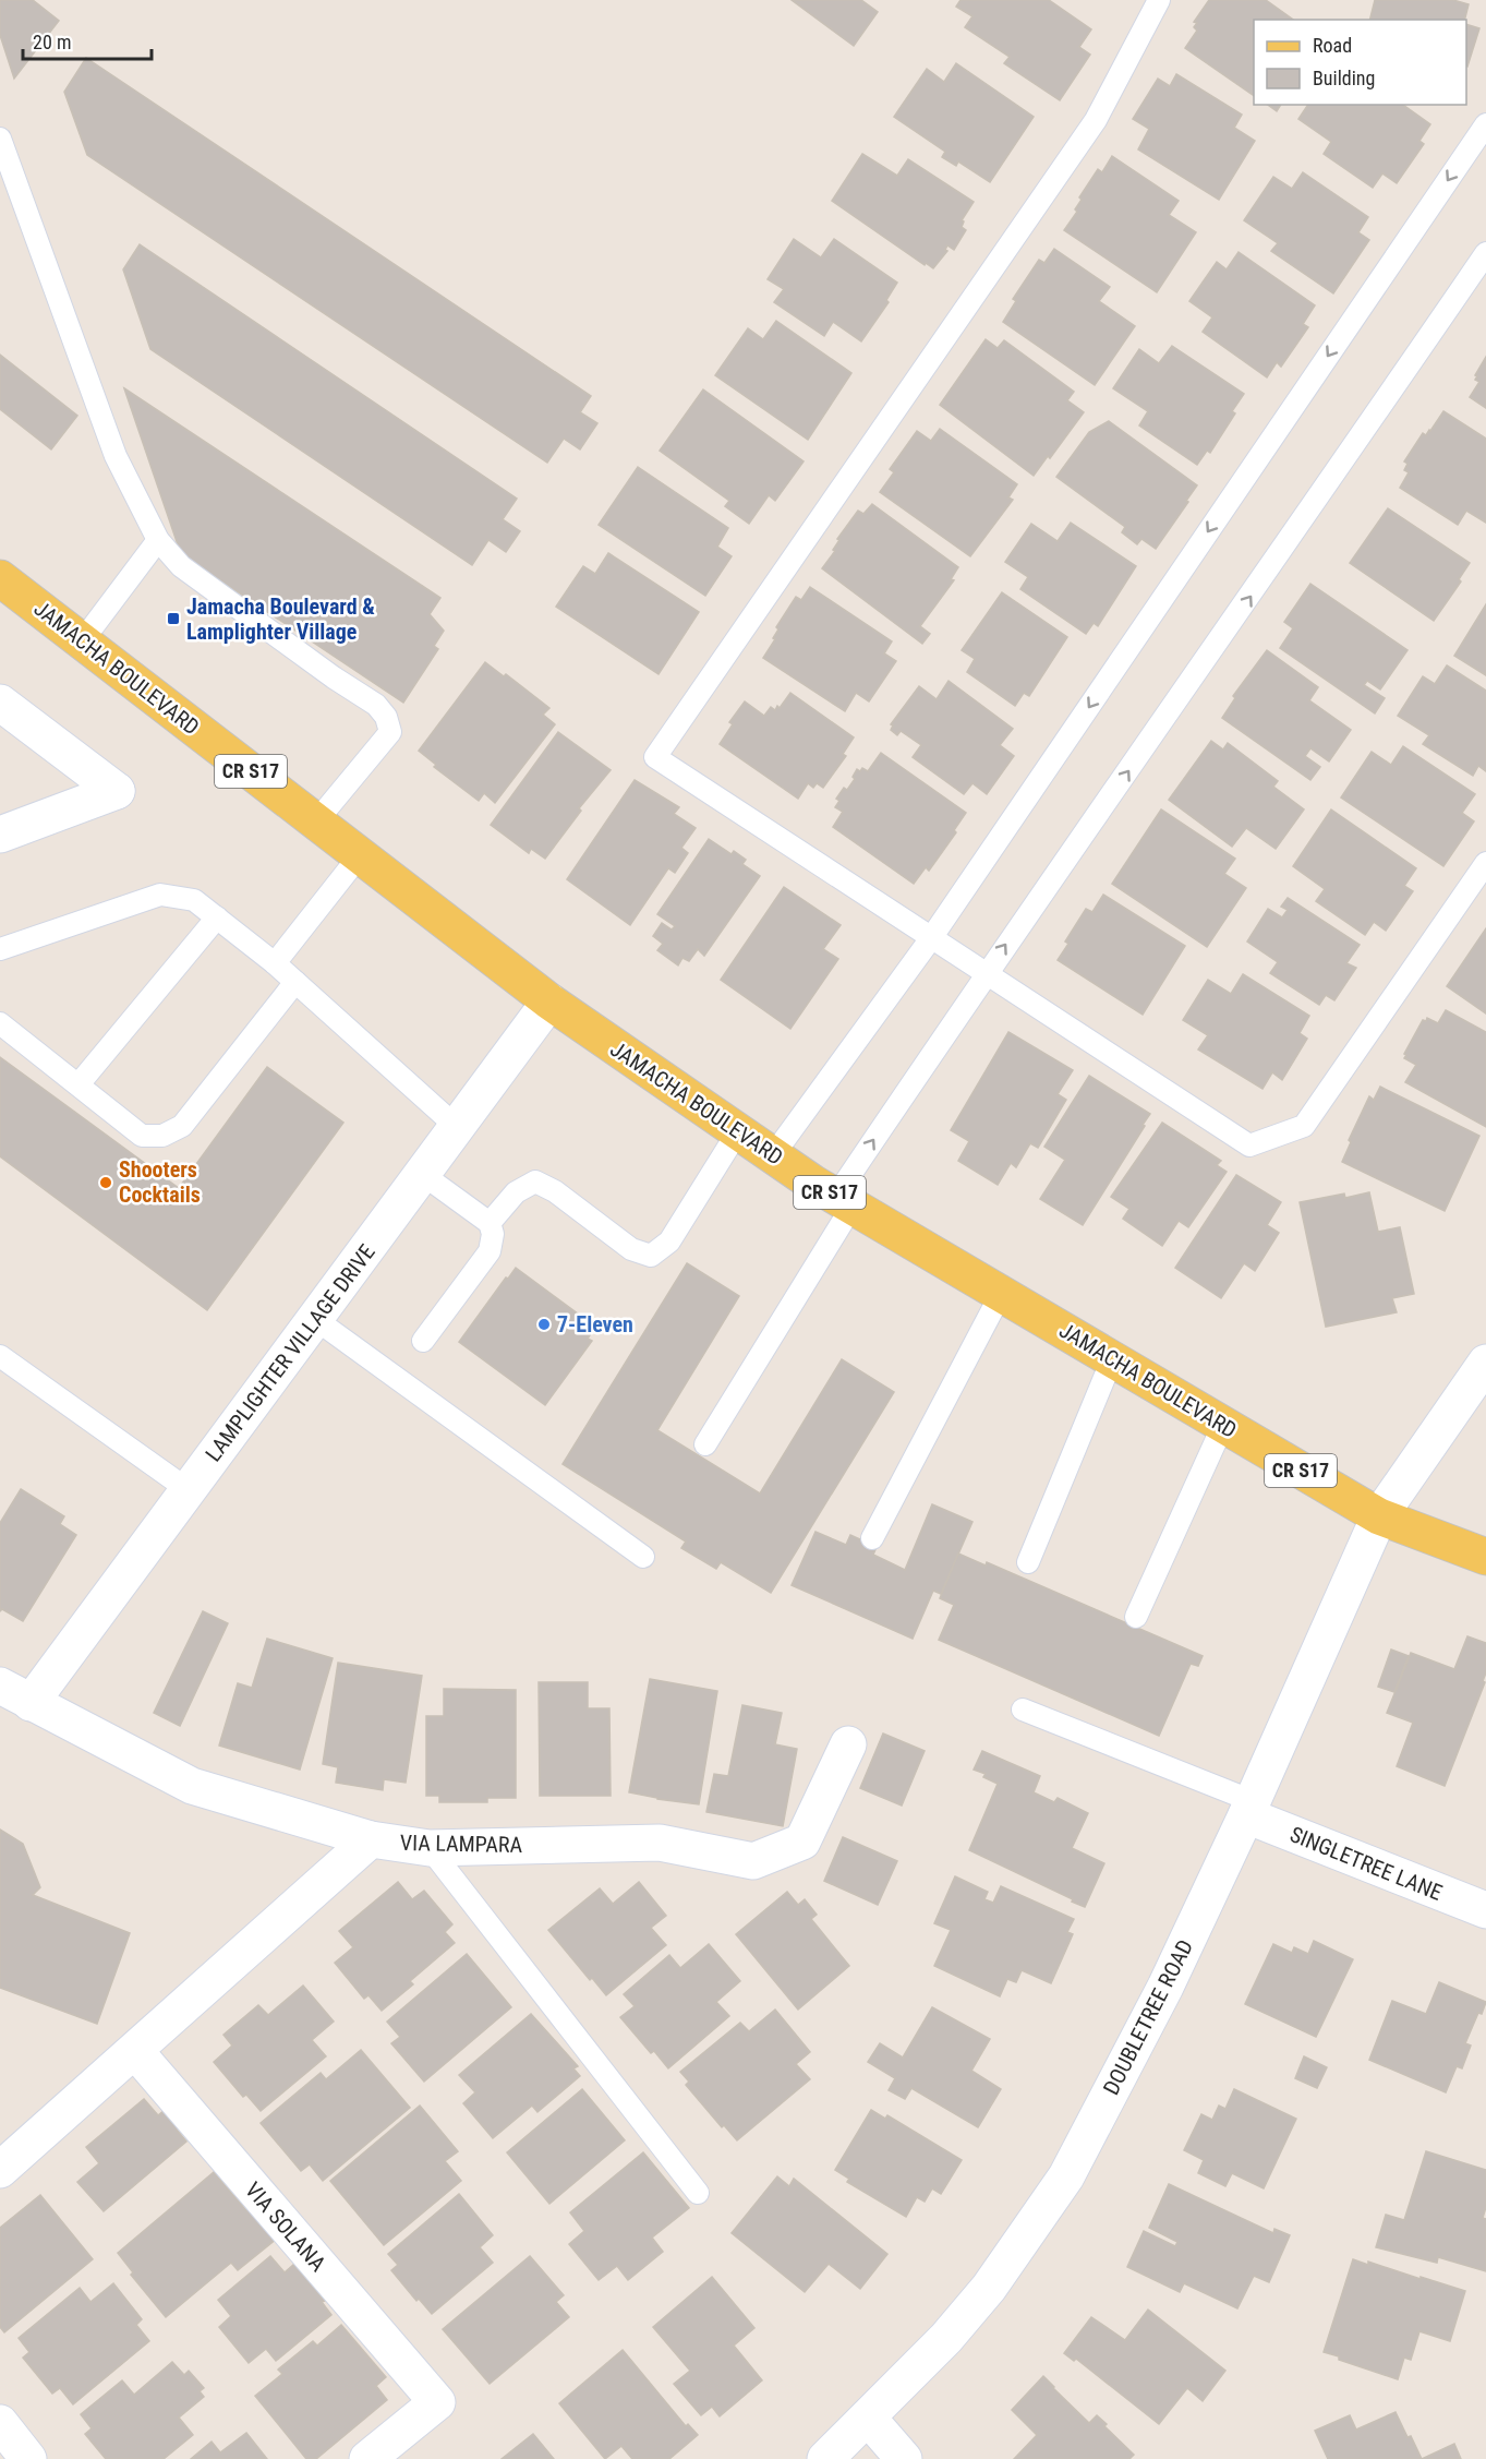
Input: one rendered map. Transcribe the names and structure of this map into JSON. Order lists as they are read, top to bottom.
{
  "streets": {
    "main road": ["JAMACHA BOULEVARD", "CR S17"],
    "street": [
      "LAMPLIGHTER VILLAGE DRIVE",
      "VIA LAMPARA",
      "SINGLETREE LANE",
      "DOUBLETREE ROAD",
      "VIA SOLANA"
    ]
  },
  "crossings": [
    ["JAMACHA BOULEVARD", "LAMPLIGHTER VILLAGE DRIVE"],
    ["JAMACHA BOULEVARD", "DOUBLETREE ROAD"],
    ["LAMPLIGHTER VILLAGE DRIVE", "VIA LAMPARA"],
    ["SINGLETREE LANE", "DOUBLETREE ROAD"]
  ],
  "places": {
    "transit": ["Jamacha Boulevard & Lamplighter Village"],
    "other": ["Shooters Cocktails", "7-Eleven"]
  },
  "legend": ["Road", "Building"],
  "scale_bar": "20 m"
}
